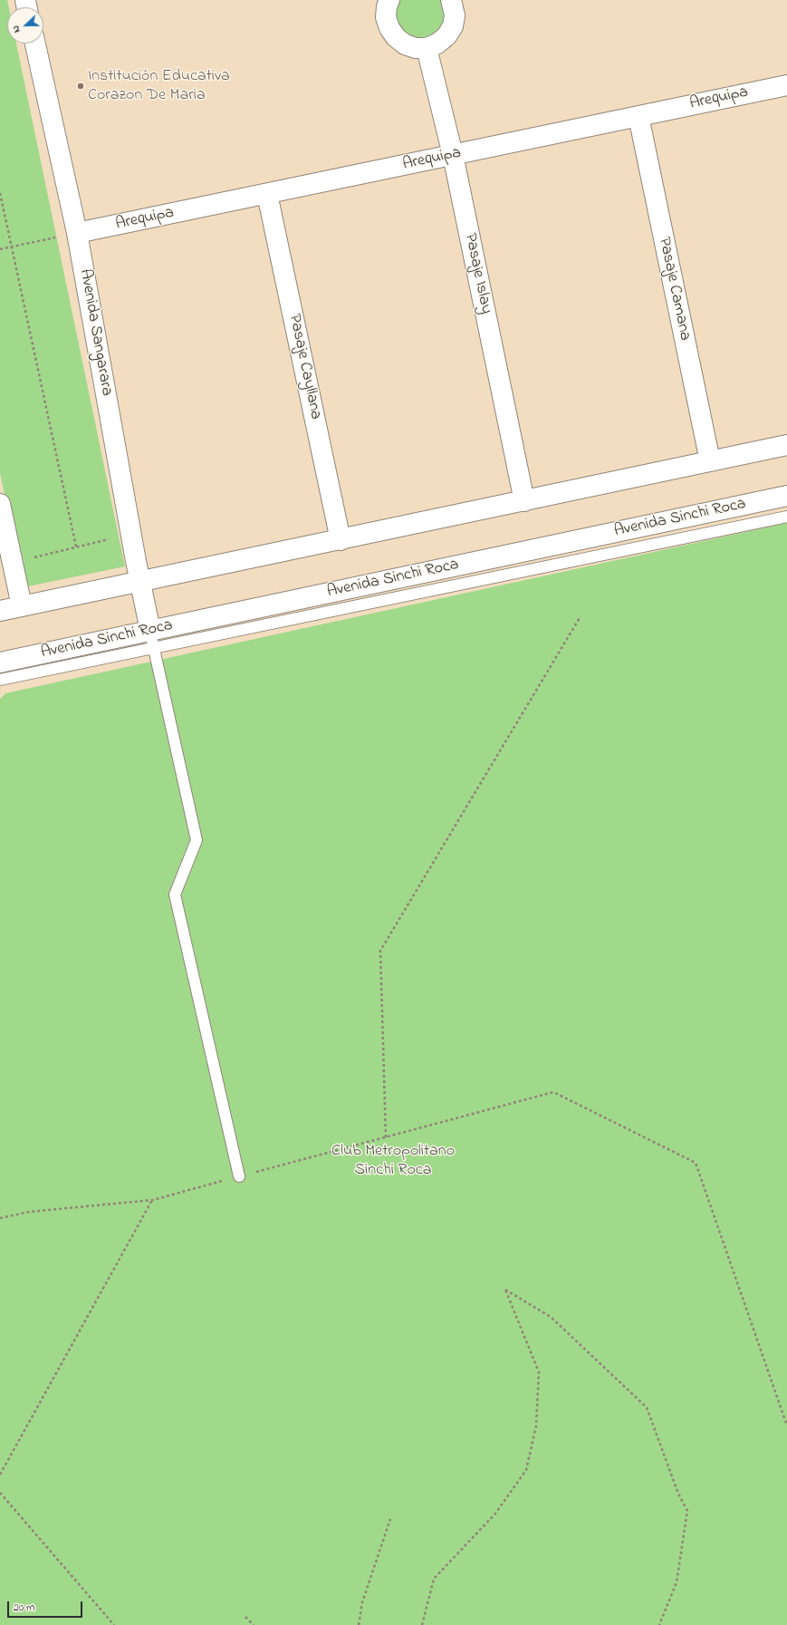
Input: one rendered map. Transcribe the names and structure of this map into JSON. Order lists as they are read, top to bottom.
{
  "streets": {
    "street": [
      "Arequipa",
      "Pasaje Islay",
      "Pasaje Camana",
      "Avenida Sangarara",
      "Pasaje Cayllana",
      "Avenida Sinchi Roca"
    ]
  },
  "crossings": [
    ["Arequipa", "Pasaje Islay"],
    ["Arequipa", "Pasaje Camana"],
    ["Arequipa", "Avenida Sangarara"],
    ["Arequipa", "Pasaje Cayllana"],
    ["Avenida Sangarara", "Avenida Sinchi Roca"]
  ],
  "parks": ["Club Metropolitano Sinchi Roca"],
  "places": ["Institución Educativa Corazon De Maria"],
  "scale_bar": "20 m",
  "north": "left"
}
